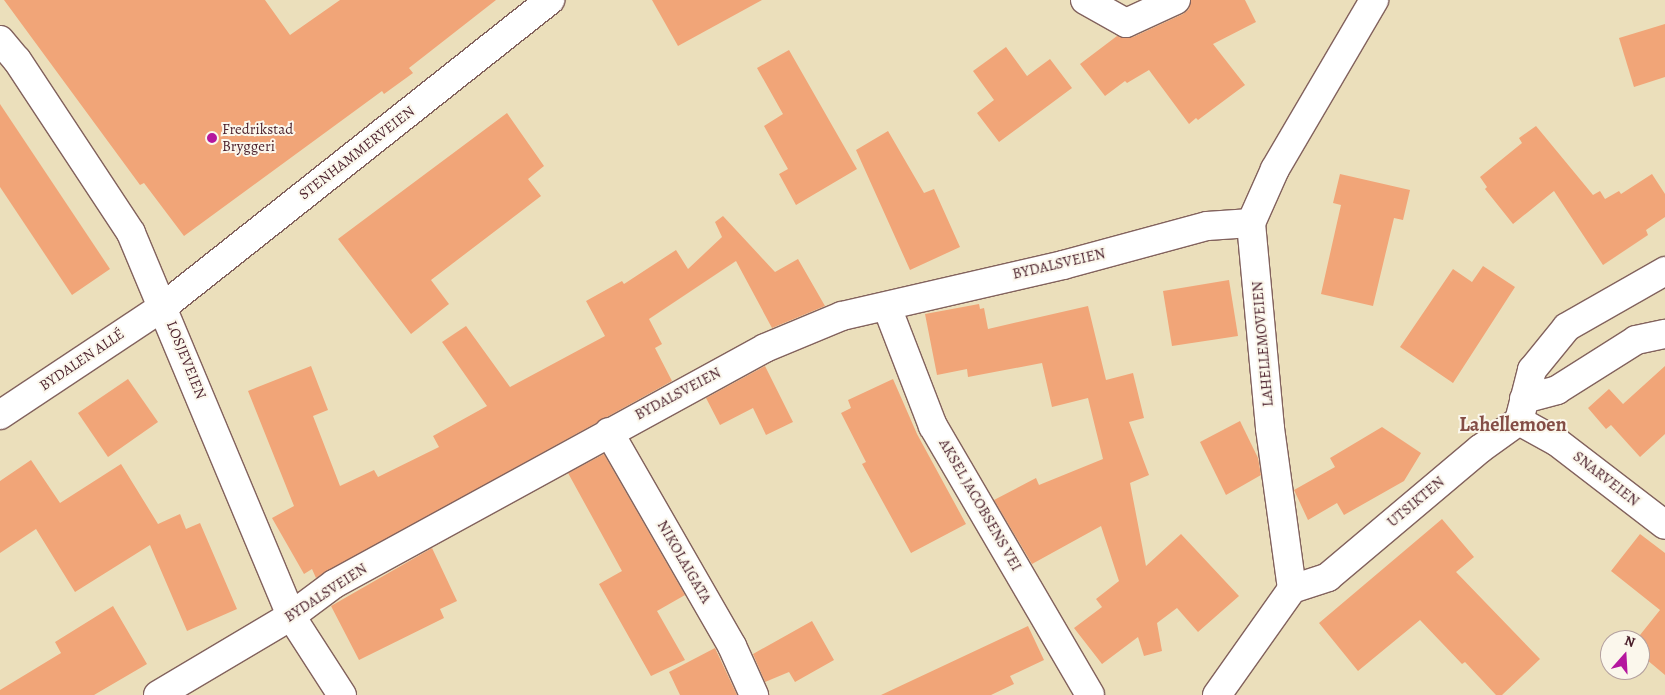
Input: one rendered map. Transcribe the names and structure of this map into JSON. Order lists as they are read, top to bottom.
{
  "streets": {
    "street": [
      "STENHAMMERVEIEN",
      "BYDALSVEIEN",
      "LAHELLEMOVEIEN",
      "BYDALEN ALLÉ",
      "LOSJEVEIEN",
      "SNARVEIEN",
      "UTSIKTEN",
      "AKSEL JACOBSENS VEI",
      "NIKOLAIGATA"
    ]
  },
  "crossings": [
    ["STENHAMMERVEIEN", "BYDALEN ALLÉ"],
    ["STENHAMMERVEIEN", "LOSJEVEIEN"],
    ["BYDALSVEIEN", "LAHELLEMOVEIEN"],
    ["BYDALSVEIEN", "LOSJEVEIEN"],
    ["BYDALSVEIEN", "AKSEL JACOBSENS VEI"],
    ["BYDALSVEIEN", "NIKOLAIGATA"],
    ["LAHELLEMOVEIEN", "UTSIKTEN"],
    ["BYDALEN ALLÉ", "LOSJEVEIEN"],
    ["SNARVEIEN", "UTSIKTEN"]
  ],
  "districts": ["Lahellemoen"],
  "places": ["Fredrikstad Bryggeri"],
  "north": "top"
}
